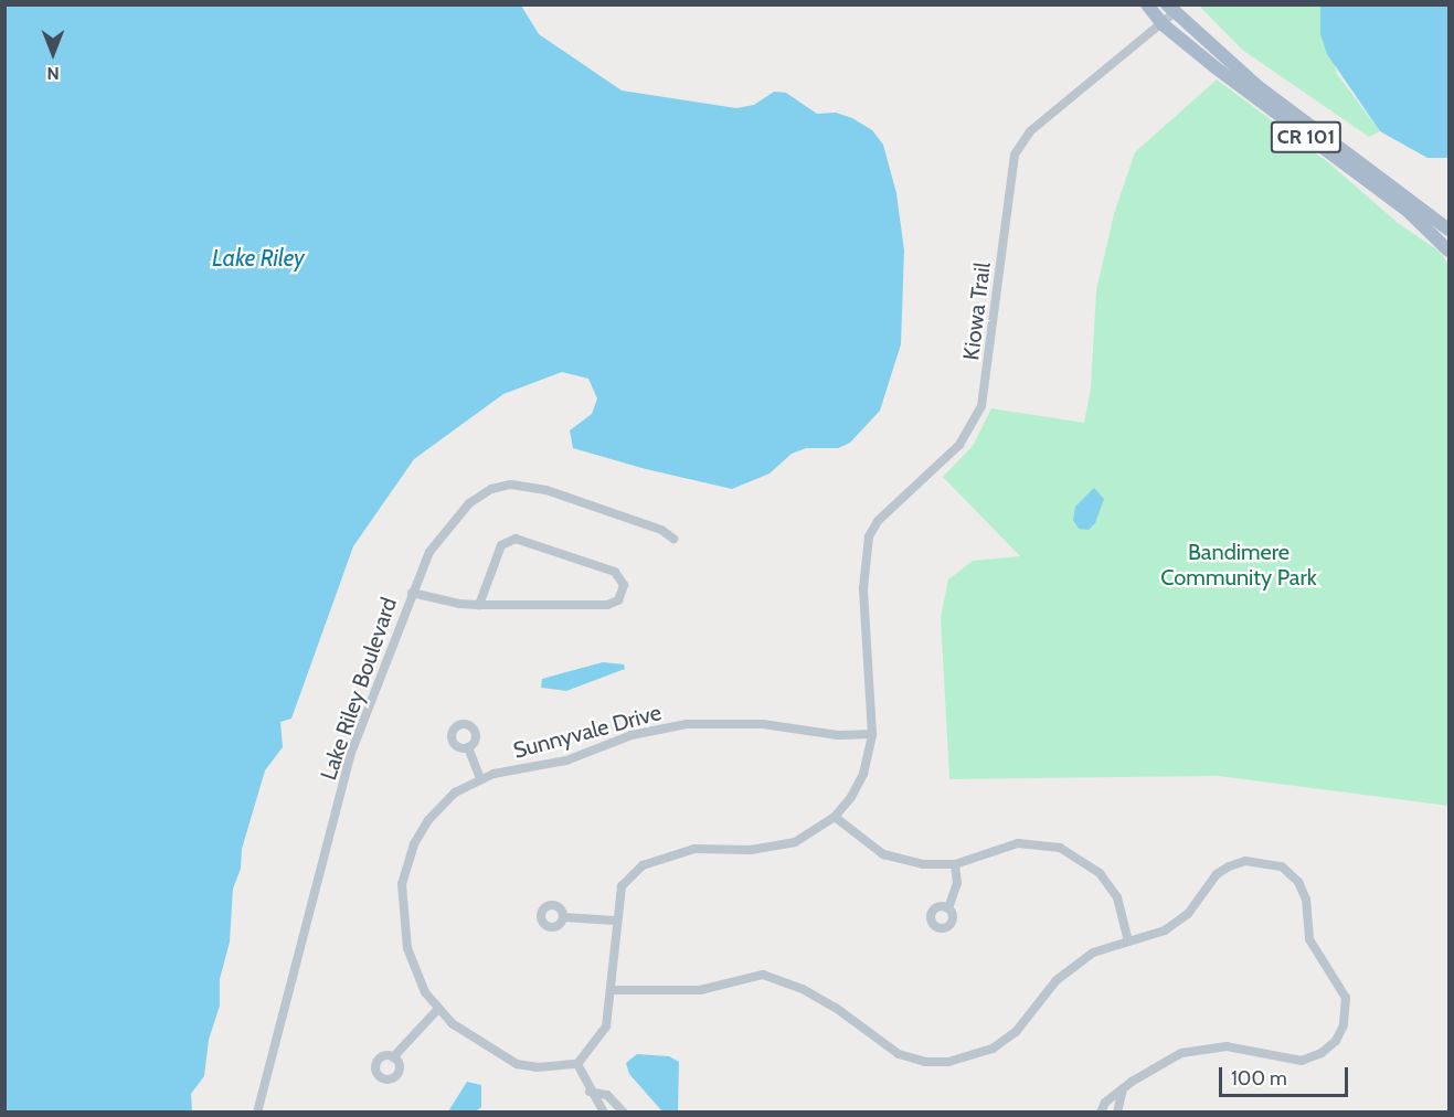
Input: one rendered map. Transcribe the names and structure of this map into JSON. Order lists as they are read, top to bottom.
{
  "streets": {
    "main road": ["CR 101"],
    "street": ["Kiowa Trail", "Lake Riley Boulevard", "Sunnyvale Drive"]
  },
  "crossings": [
    ["CR 101", "Kiowa Trail"],
    ["Kiowa Trail", "Sunnyvale Drive"]
  ],
  "water": ["Lake Riley"],
  "parks": ["Bandimere Community Park"],
  "scale_bar": "100 m",
  "north": "bottom"
}
